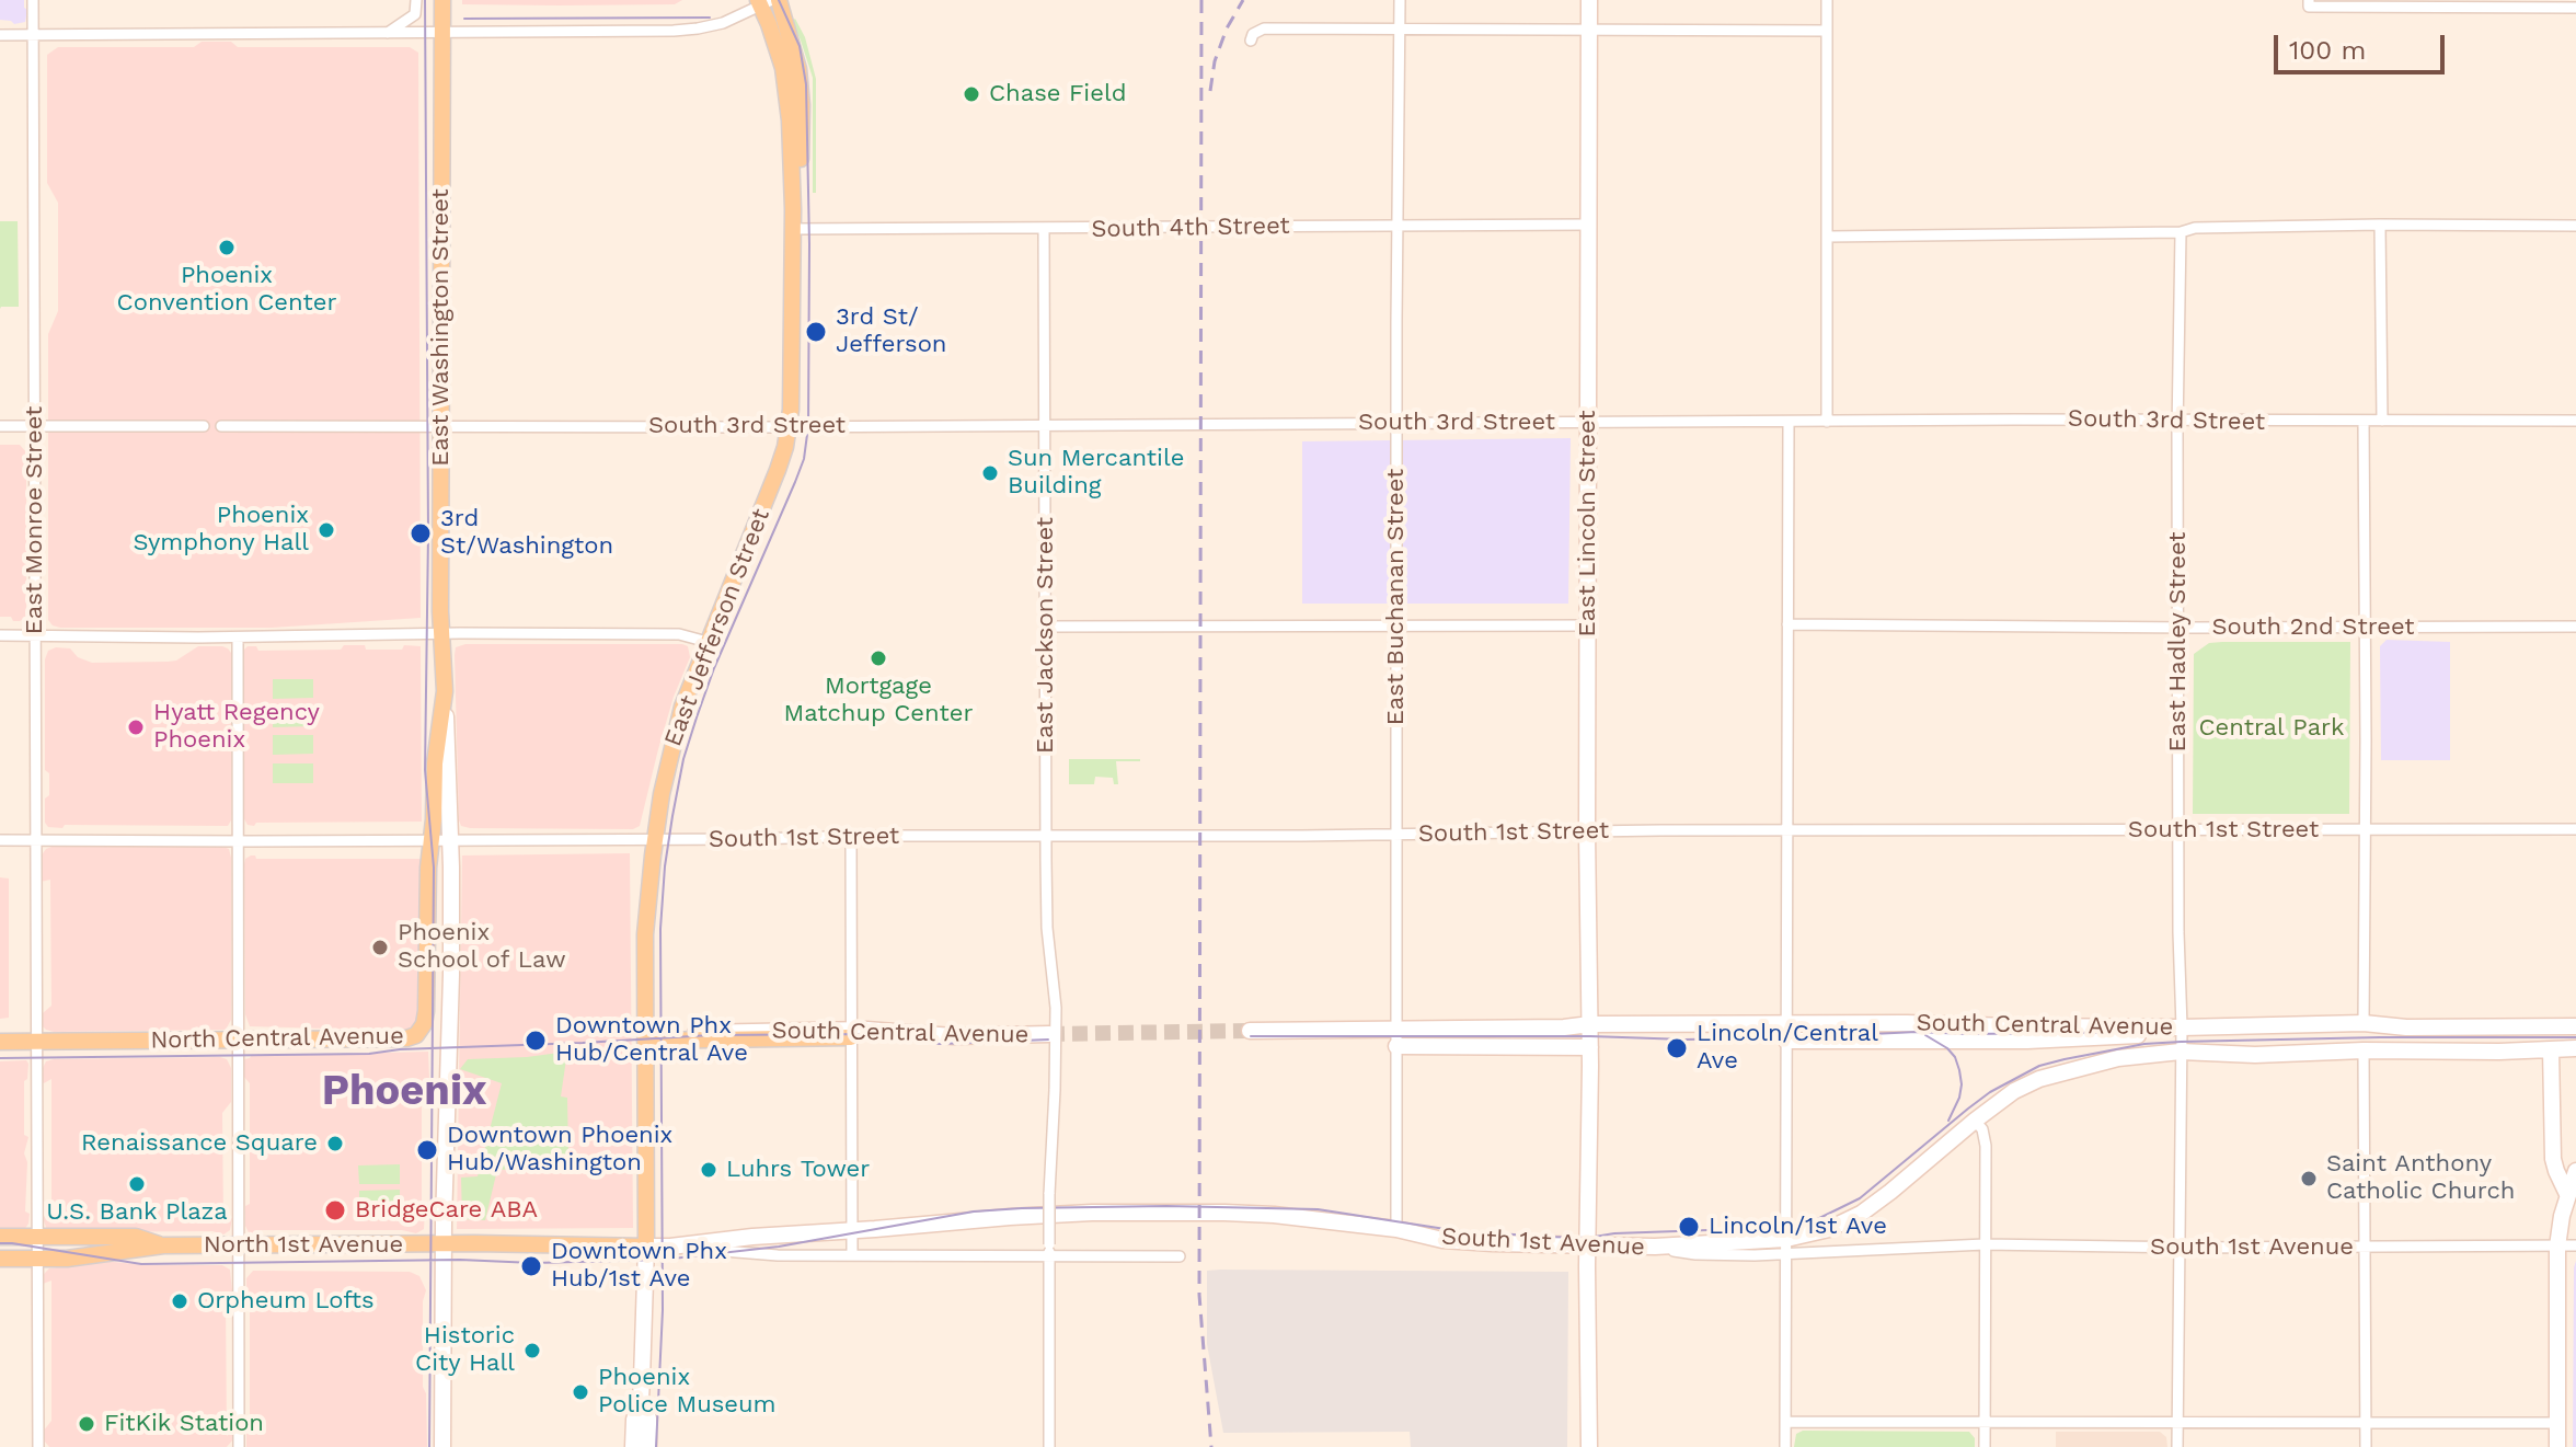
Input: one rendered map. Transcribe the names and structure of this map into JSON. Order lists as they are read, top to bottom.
{
  "streets": {
    "main road": [
      "East Washington Street",
      "East Lincoln Street",
      "East Jefferson Street",
      "South Central Avenue",
      "North Central Avenue",
      "South 1st Avenue",
      "North 1st Avenue"
    ],
    "street": [
      "South 4th Street",
      "South 3rd Street",
      "East Monroe Street",
      "East Buchanan Street",
      "South 2nd Street",
      "East Jackson Street",
      "East Hadley Street",
      "South 1st Street"
    ]
  },
  "crossings": [
    ["South 4th Street", "East Lincoln Street"],
    ["South 4th Street", "East Buchanan Street"],
    ["South 4th Street", "East Jefferson Street"],
    ["South 4th Street", "East Jackson Street"],
    ["East Washington Street", "South 3rd Street"],
    ["East Washington Street", "South 1st Street"],
    ["East Washington Street", "North Central Avenue"],
    ["East Washington Street", "South 1st Avenue"],
    ["East Washington Street", "North 1st Avenue"],
    ["South 3rd Street", "East Lincoln Street"],
    ["South 3rd Street", "East Buchanan Street"],
    ["South 3rd Street", "East Jefferson Street"],
    ["South 3rd Street", "East Jackson Street"],
    ["South 3rd Street", "East Hadley Street"],
    ["East Monroe Street", "South 1st Street"],
    ["East Monroe Street", "North Central Avenue"],
    ["East Monroe Street", "North 1st Avenue"],
    ["East Lincoln Street", "South 1st Street"],
    ["East Lincoln Street", "South Central Avenue"],
    ["East Lincoln Street", "South 1st Avenue"],
    ["East Buchanan Street", "South 1st Street"],
    ["East Buchanan Street", "South Central Avenue"],
    ["East Buchanan Street", "South 1st Avenue"],
    ["East Jefferson Street", "South 1st Street"],
    ["East Jefferson Street", "South 1st Avenue"],
    ["South 2nd Street", "East Hadley Street"],
    ["East Jackson Street", "South 1st Street"],
    ["East Jackson Street", "South Central Avenue"],
    ["East Jackson Street", "South 1st Avenue"],
    ["East Hadley Street", "South 1st Street"],
    ["East Hadley Street", "South Central Avenue"],
    ["East Hadley Street", "South 1st Avenue"],
    ["South 1st Street", "North Central Avenue"],
    ["South Central Avenue", "South 1st Avenue"],
    ["South 1st Avenue", "North 1st Avenue"]
  ],
  "districts": ["Phoenix"],
  "parks": ["Central Park"],
  "places": [
    "Chase Field",
    "Phoenix Convention Center",
    "3rd St/ Jefferson",
    "Sun Mercantile Building",
    "Phoenix Symphony Hall",
    "3rd St/Washington",
    "Mortgage Matchup Center",
    "Hyatt Regency Phoenix",
    "Phoenix School of Law",
    "Downtown Phx Hub/Central Ave",
    "Lincoln/Central Ave",
    "Renaissance Square",
    "Downtown Phoenix Hub/Washington",
    "Luhrs Tower",
    "Saint Anthony Catholic Church",
    "U.S. Bank Plaza",
    "BridgeCare ABA",
    "Lincoln/1st Ave",
    "Downtown Phx Hub/1st Ave",
    "Orpheum Lofts",
    "Historic City Hall",
    "Phoenix Police Museum",
    "FitKik Station"
  ],
  "scale_bar": "100 m"
}
